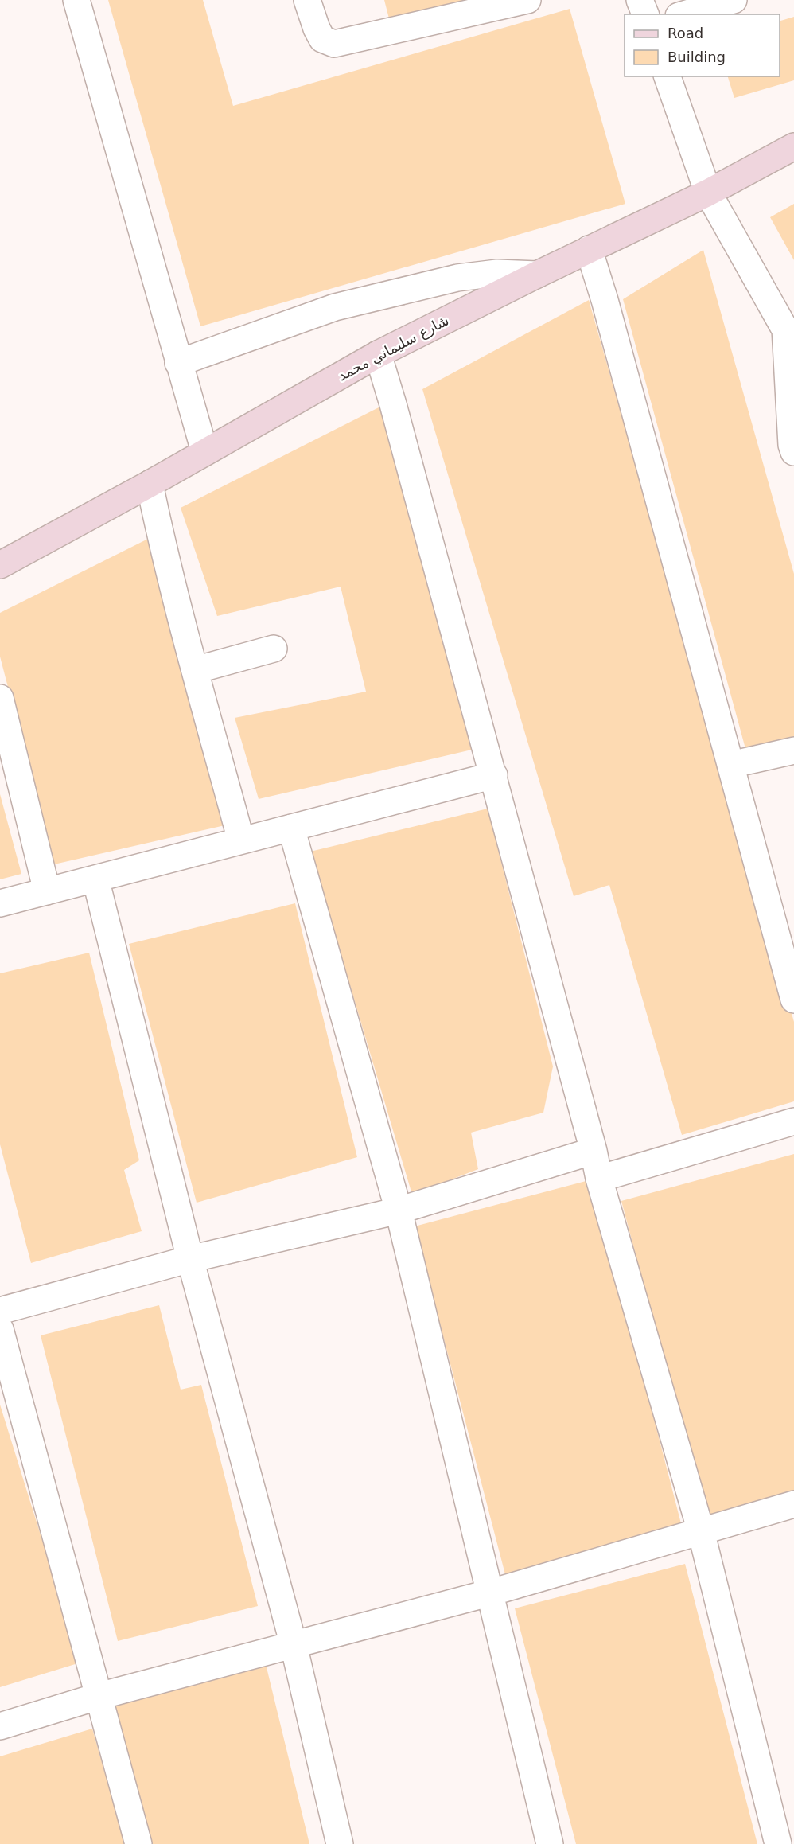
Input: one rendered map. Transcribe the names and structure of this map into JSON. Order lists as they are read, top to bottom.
{
  "streets": {
    "street": ["شارع سليماني محمد"]
  },
  "legend": ["Road", "Building"]
}
